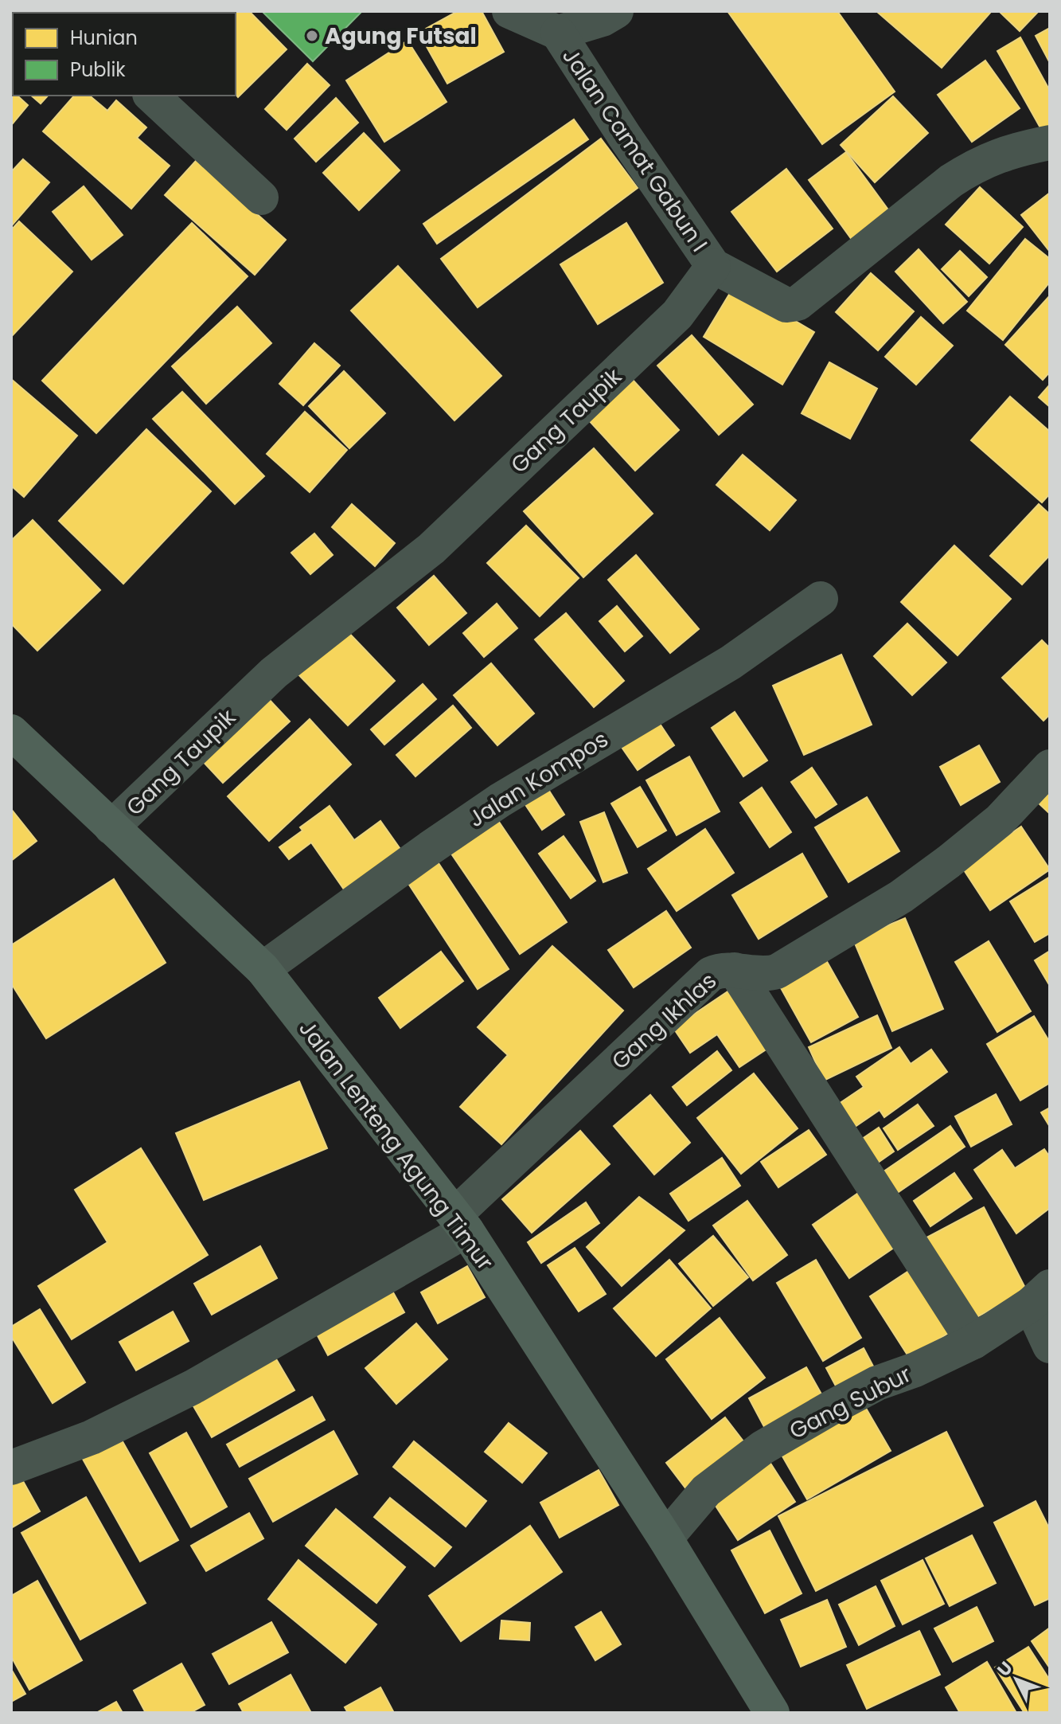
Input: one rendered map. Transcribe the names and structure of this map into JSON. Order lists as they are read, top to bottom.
{
  "streets": {
    "main road": ["Jalan Lenteng Agung Timur"],
    "street": [
      "Jalan Camat Gabun I",
      "Gang Taupik",
      "Jalan Kompos",
      "Gang Ikhlas",
      "Gang Subur"
    ]
  },
  "crossings": [
    ["Jalan Camat Gabun I", "Gang Taupik"],
    ["Gang Taupik", "Jalan Lenteng Agung Timur"],
    ["Jalan Kompos", "Jalan Lenteng Agung Timur"],
    ["Gang Ikhlas", "Jalan Lenteng Agung Timur"],
    ["Jalan Lenteng Agung Timur", "Gang Subur"]
  ],
  "places": ["Agung Futsal"],
  "legend": ["Hunian", "Publik"],
  "north": "top left"
}
